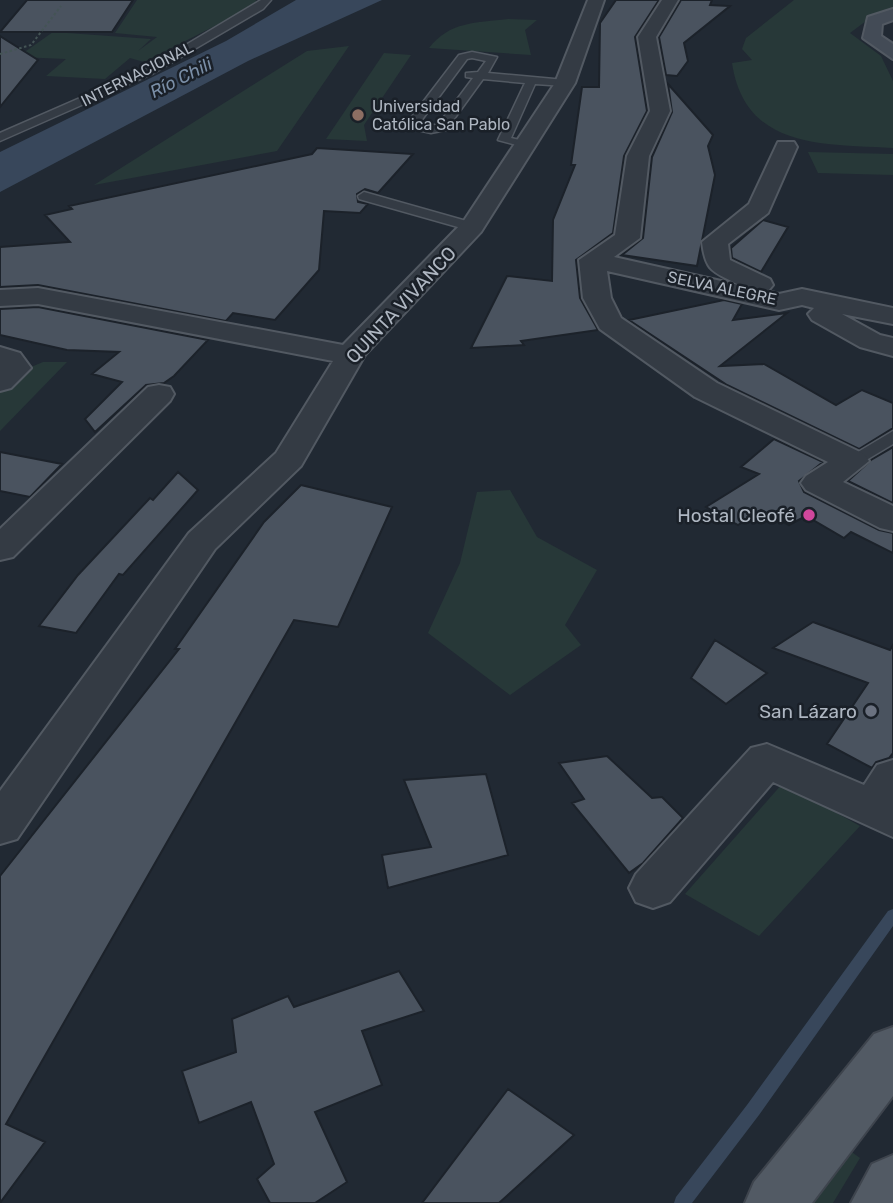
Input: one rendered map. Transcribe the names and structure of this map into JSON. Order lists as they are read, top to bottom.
{
  "streets": {
    "street": ["SELVA ALEGRE", "QUINTA VIVANCO"],
    "lane": ["INTERNACIONAL"]
  },
  "water": ["Río Chili"],
  "places": ["Universidad Católica San Pablo", "Hostal Cleofé", "San Lázaro"]
}
